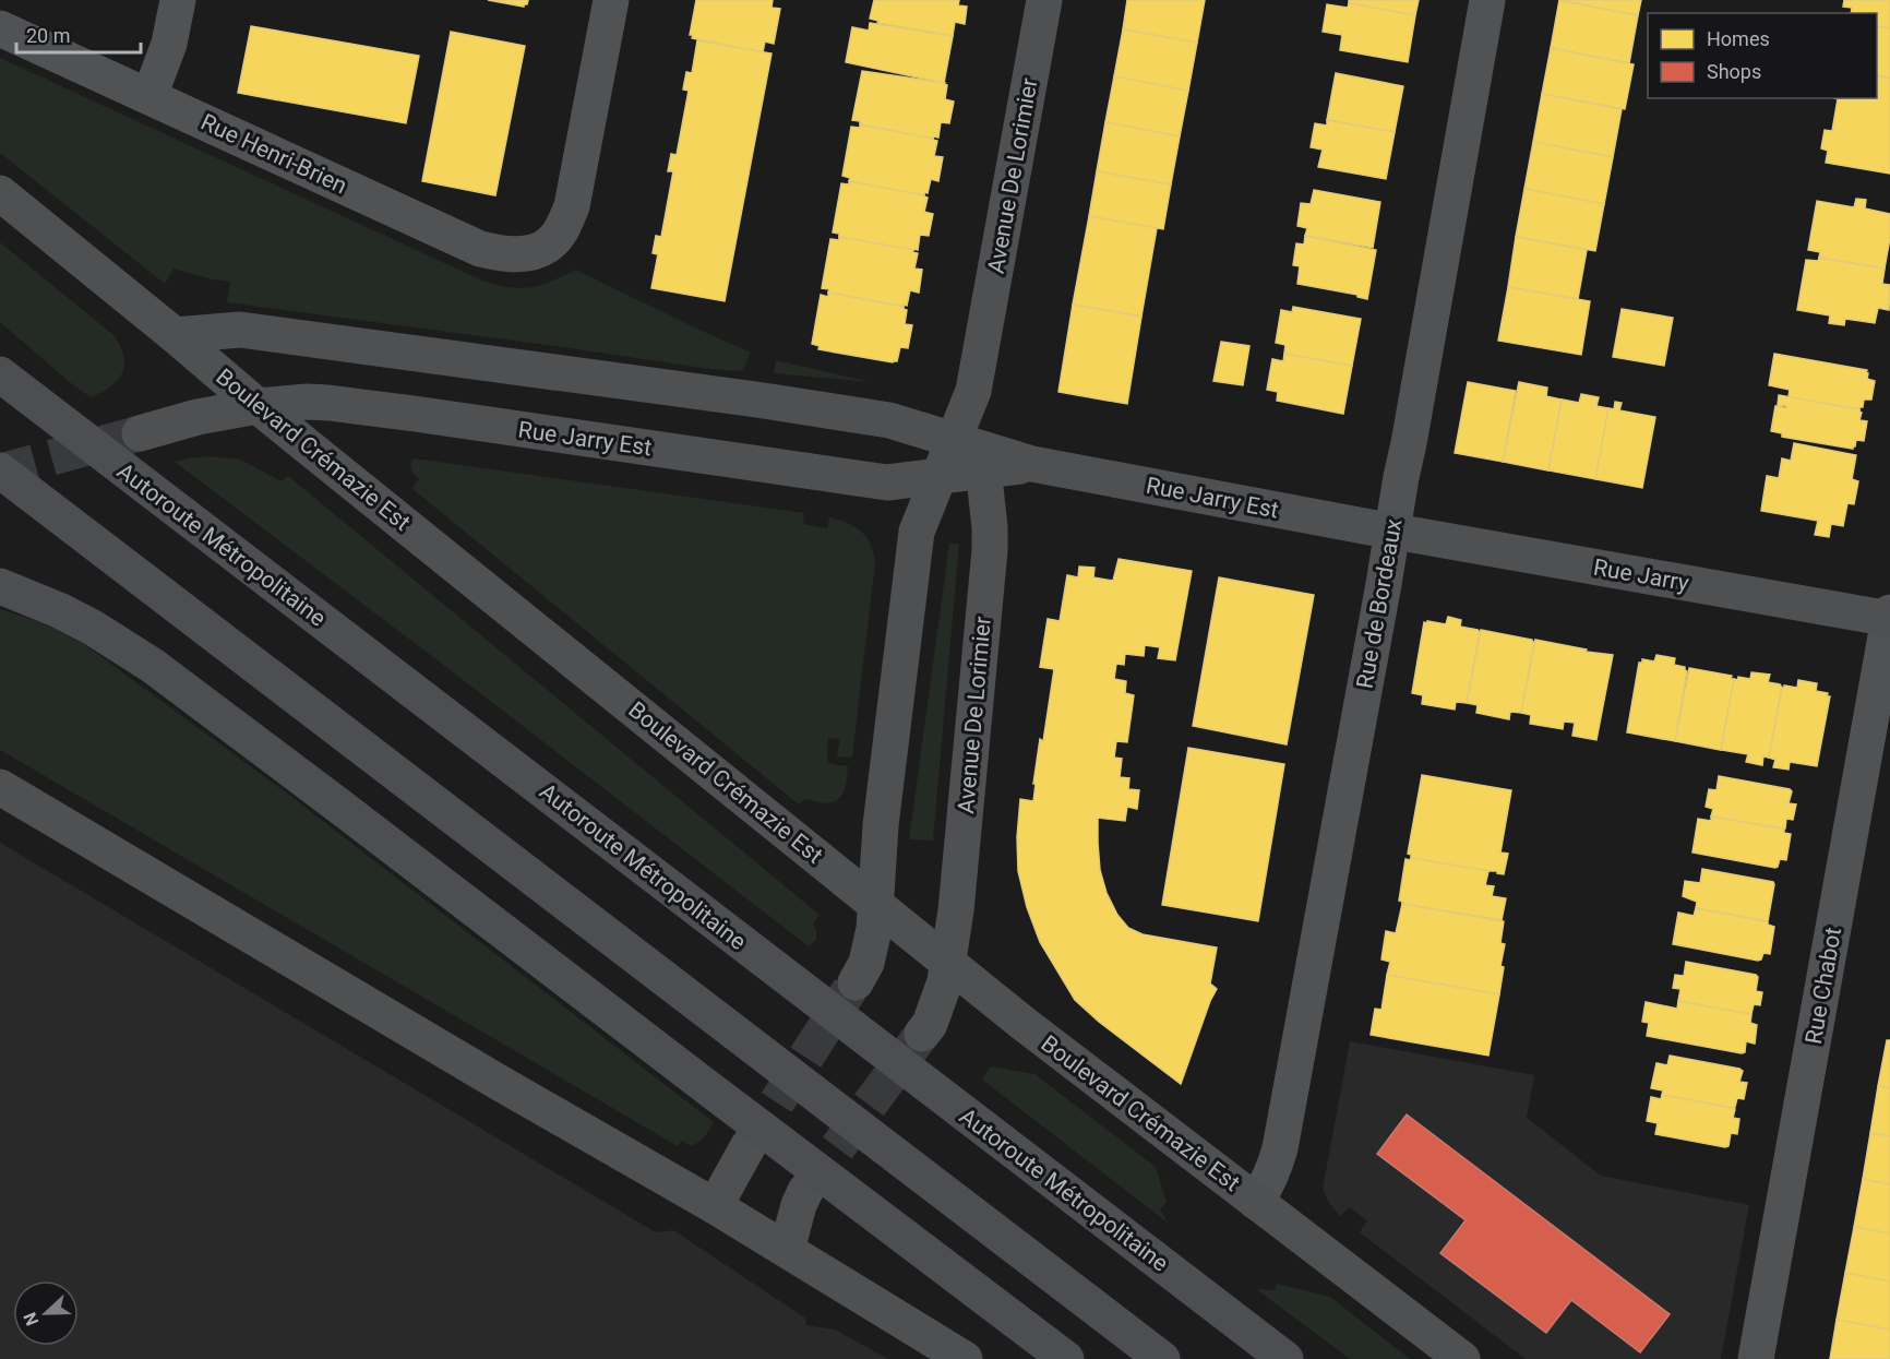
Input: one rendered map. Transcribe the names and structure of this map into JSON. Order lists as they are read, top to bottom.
{
  "streets": {
    "highway": ["Autoroute Métropolitaine"],
    "main road": [
      "Avenue De Lorimier",
      "Rue Jarry Est",
      "Boulevard Crémazie Est",
      "Rue Jarry"
    ],
    "street": ["Rue Henri-Brien", "Rue de Bordeaux", "Rue Chabot"]
  },
  "crossings": [
    ["Avenue De Lorimier", "Rue Jarry Est"],
    ["Avenue De Lorimier", "Boulevard Crémazie Est"],
    ["Rue Jarry Est", "Boulevard Crémazie Est"],
    ["Rue Jarry Est", "Rue Jarry"],
    ["Rue Jarry Est", "Rue de Bordeaux"],
    ["Boulevard Crémazie Est", "Rue de Bordeaux"],
    ["Rue Jarry", "Rue de Bordeaux"],
    ["Rue Jarry", "Rue Chabot"]
  ],
  "legend": ["Homes", "Shops"],
  "scale_bar": "20 m",
  "north": "left"
}
